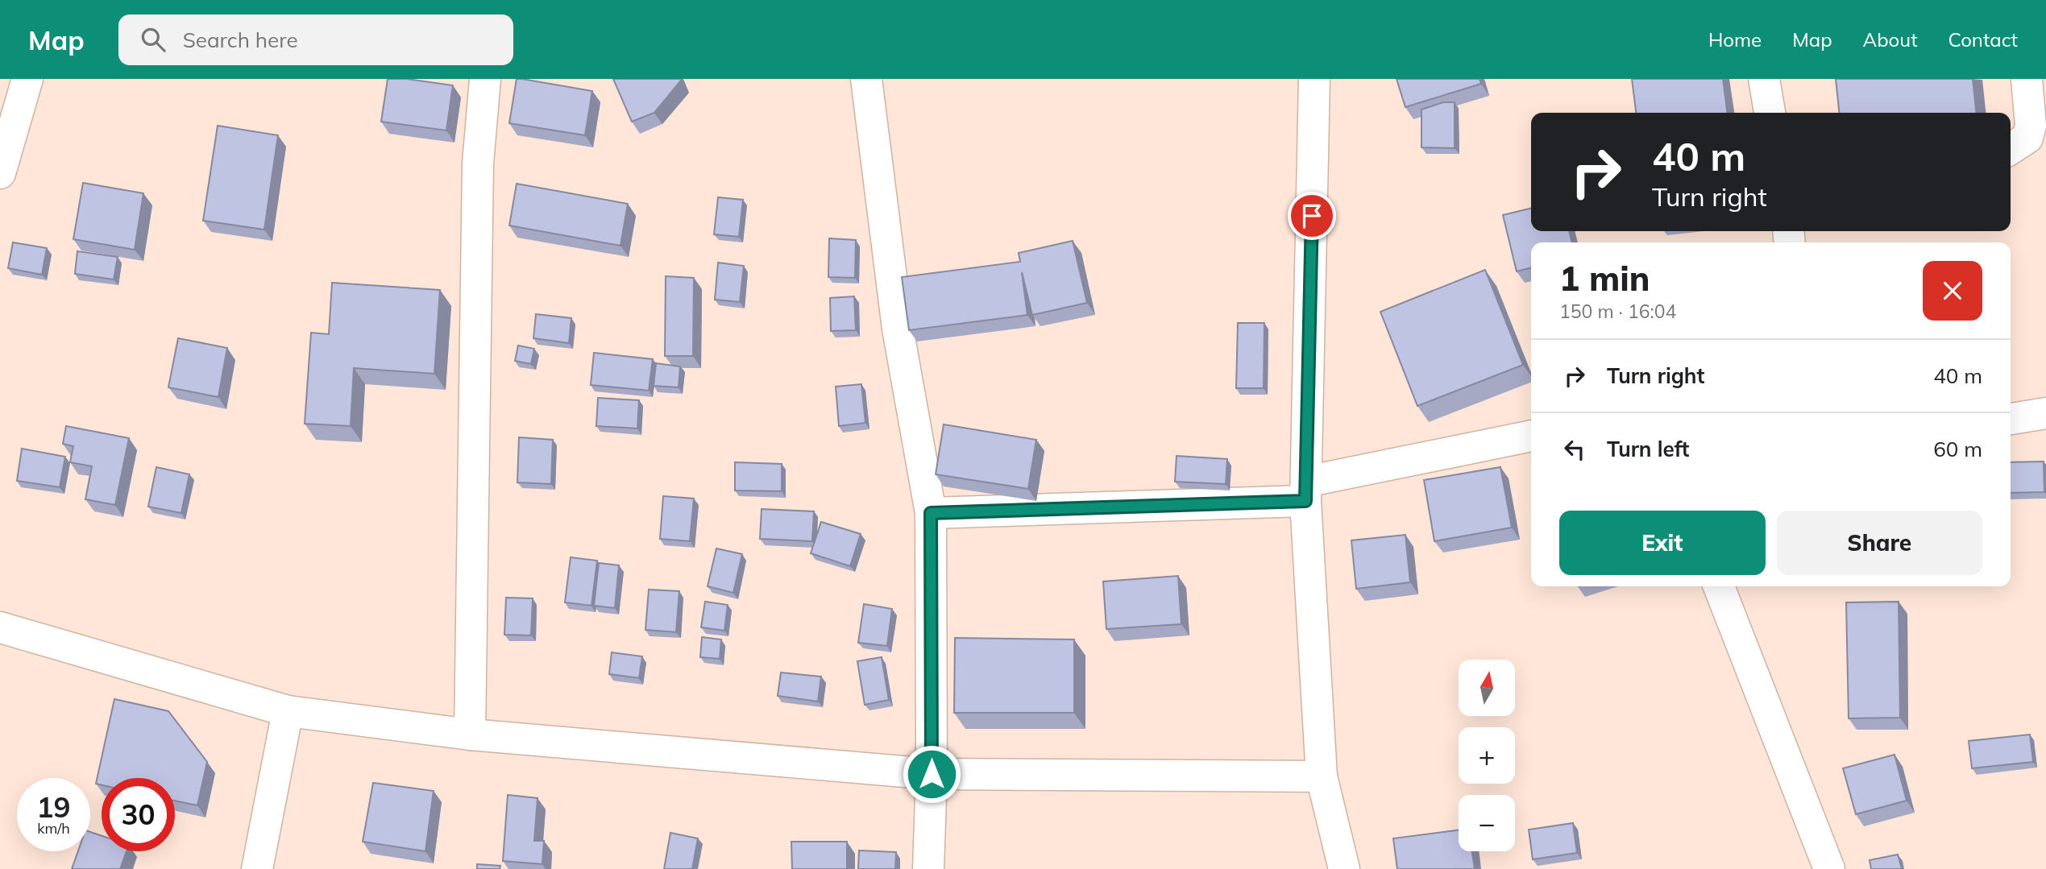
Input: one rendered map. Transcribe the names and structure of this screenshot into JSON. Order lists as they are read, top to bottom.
{
  "north": "top",
  "page": {
    "header": "Map",
    "search": "Search here",
    "nav": [
      "Home",
      "Map",
      "About",
      "Contact"
    ],
    "turn": ["40 m", "Turn right"],
    "heading": ["1 min", "150 m · 16:04"],
    "list": [
      {
        "name": "Turn right",
        "value": "40 m"
      },
      {
        "name": "Turn left",
        "value": "60 m"
      }
    ],
    "buttons": ["Exit", "Share"],
    "map_buttons": ["+", "−"],
    "speed": "19 km/h",
    "limit": "30"
  }
}
